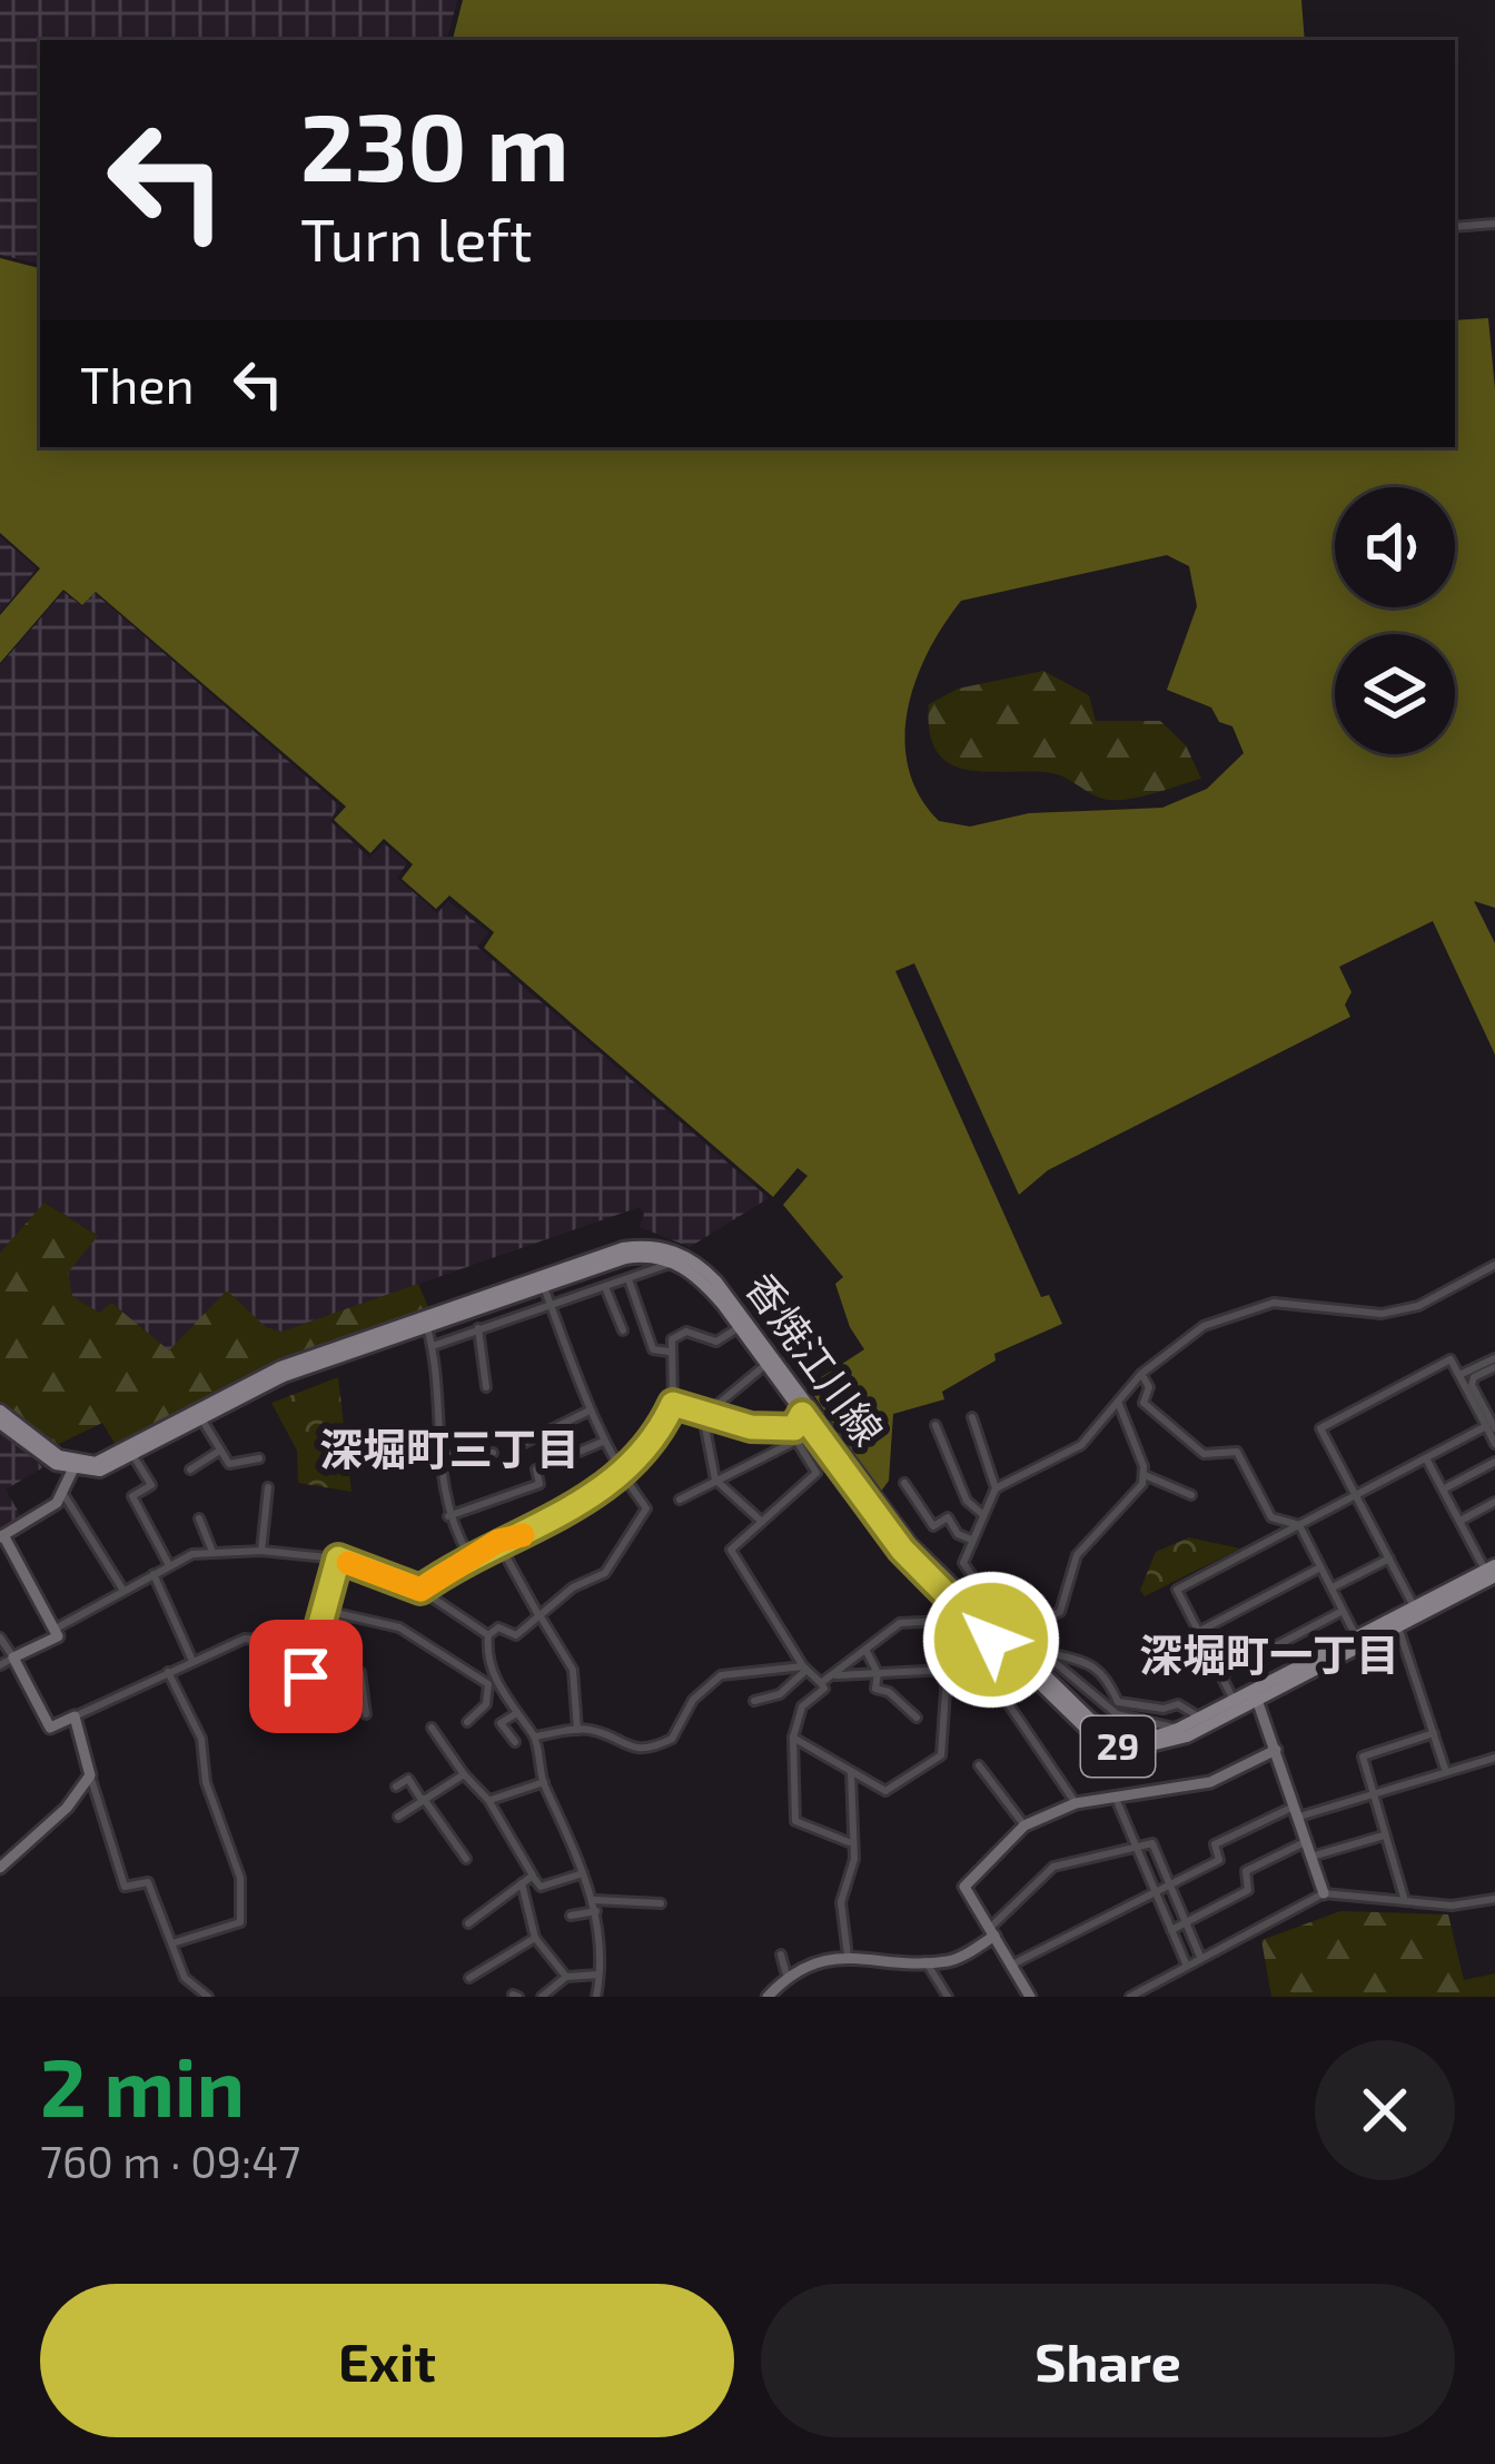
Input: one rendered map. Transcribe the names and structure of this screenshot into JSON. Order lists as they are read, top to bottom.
{
  "streets": {
    "main road": ["香焼江川線", "29"]
  },
  "districts": ["深堀町三丁目", "深堀町一丁目"],
  "page": {
    "turn": ["230 m", "Turn left"],
    "then": "Then",
    "heading": ["2 min", "760 m · 09:47"],
    "buttons": ["Exit", "Share"]
  }
}
